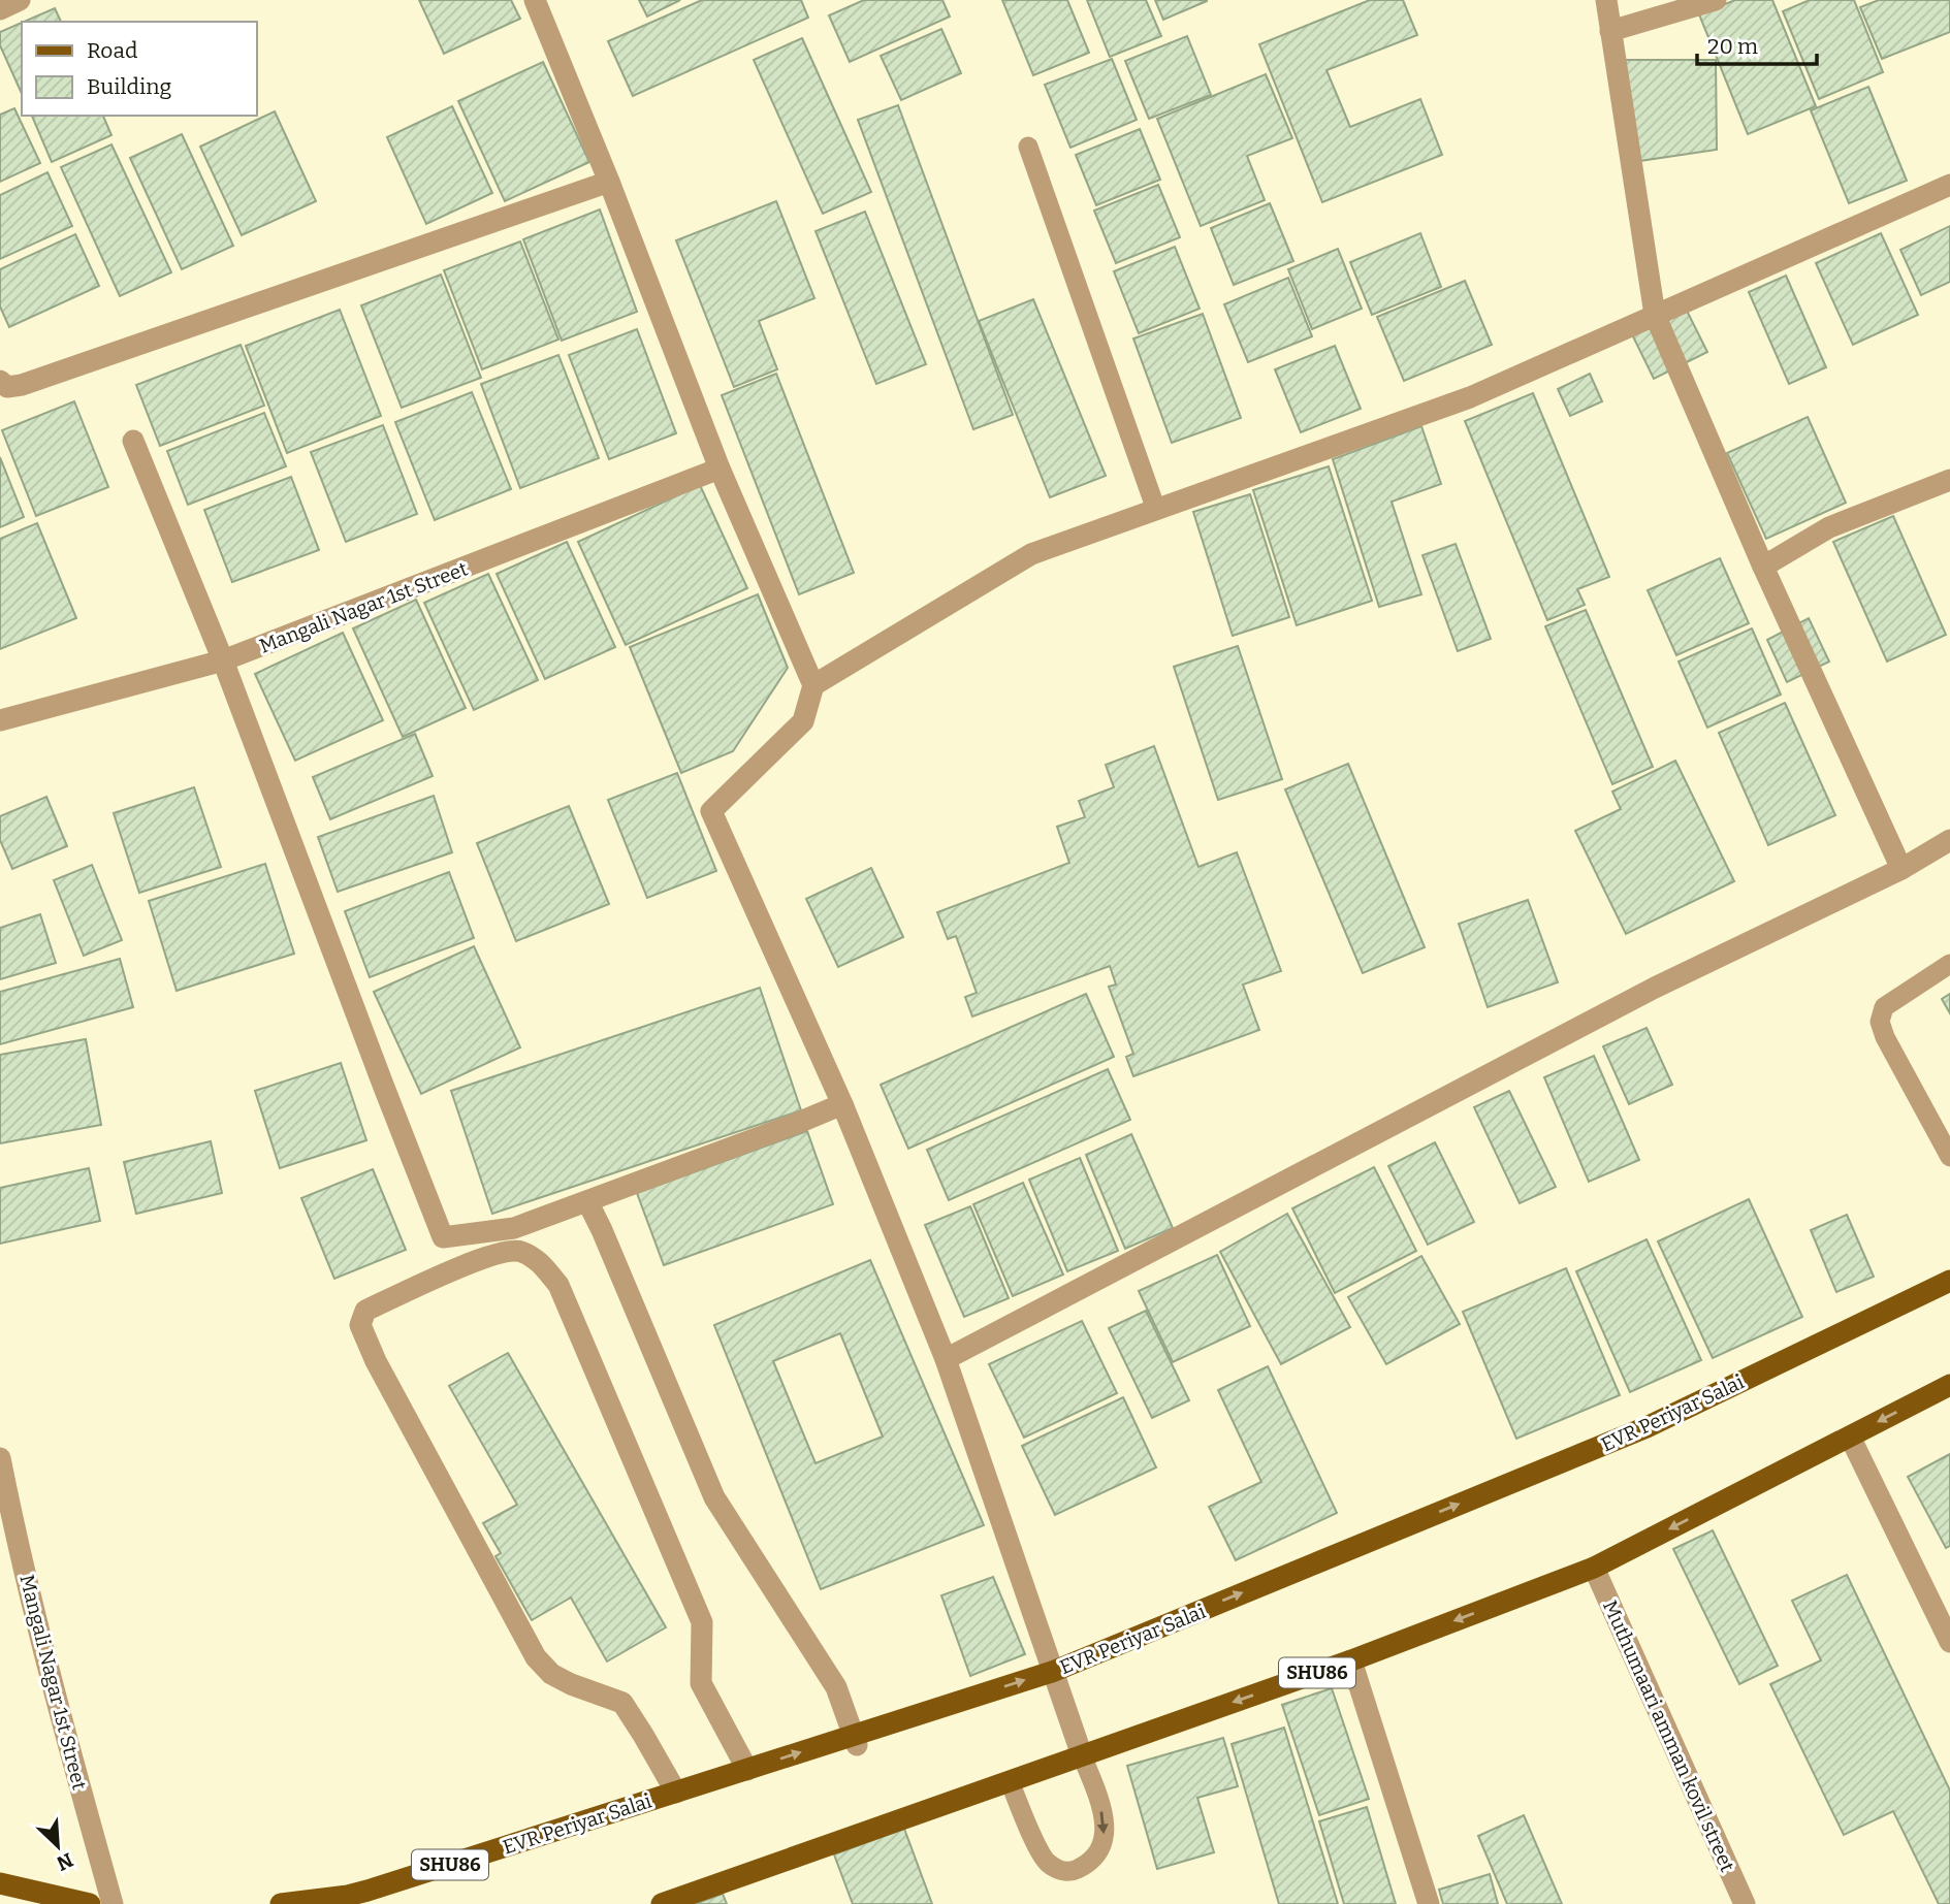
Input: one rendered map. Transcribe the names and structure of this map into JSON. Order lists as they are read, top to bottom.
{
  "streets": {
    "main road": ["EVR Periyar Salai", "SHU86"],
    "street": ["Mangali Nagar 1st Street", "Muthumaari amman kovil street"]
  },
  "crossings": [
    ["SHU86", "Muthumaari amman kovil street"]
  ],
  "legend": ["Road", "Building"],
  "scale_bar": "20 m",
  "north": "bottom right"
}
